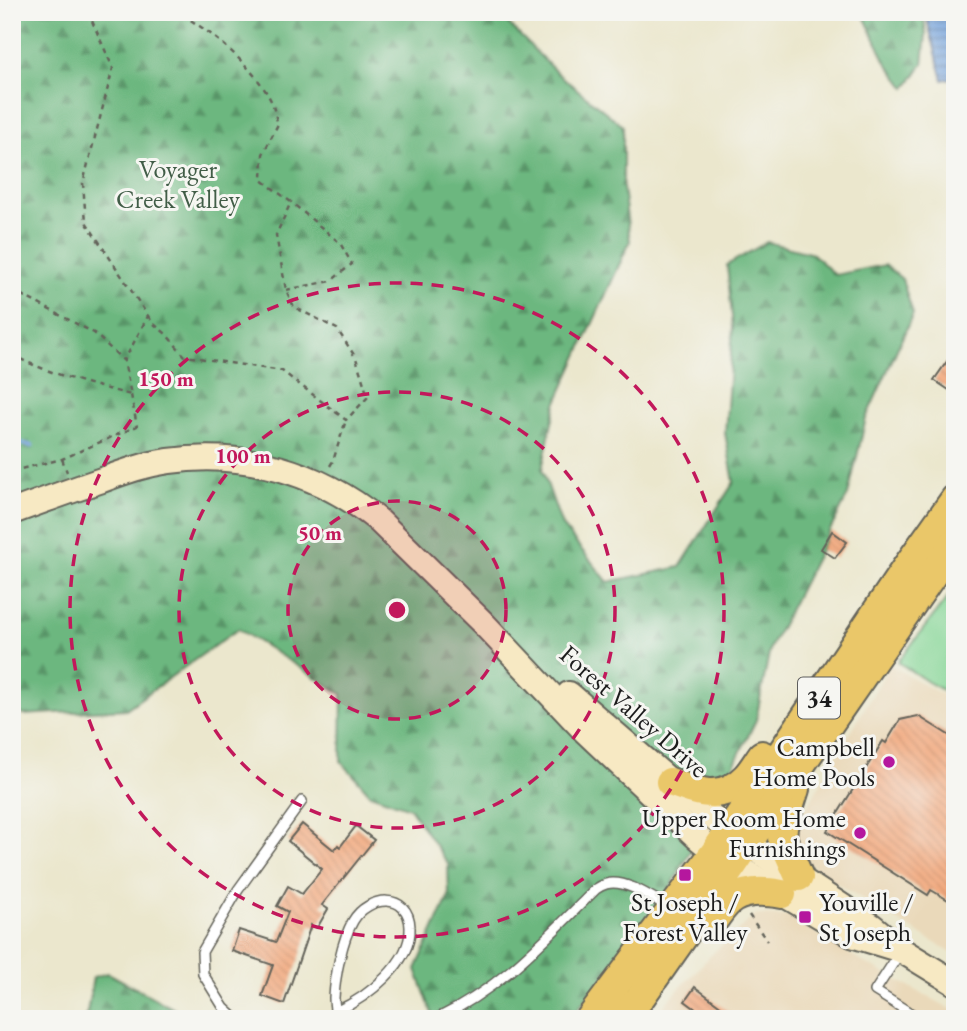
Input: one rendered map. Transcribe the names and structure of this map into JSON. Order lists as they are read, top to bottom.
{
  "streets": {
    "main road": ["34"],
    "street": ["Forest Valley Drive"]
  },
  "crossings": [
    ["34", "Forest Valley Drive"]
  ],
  "parks": ["Voyager Creek Valley"],
  "places": {
    "other": ["Campbell Home Pools", "Upper Room Home Furnishings"],
    "transit": ["St Joseph / Forest Valley", "Youville / St Joseph"]
  },
  "rings": ["150 m", "100 m", "50 m"]
}
